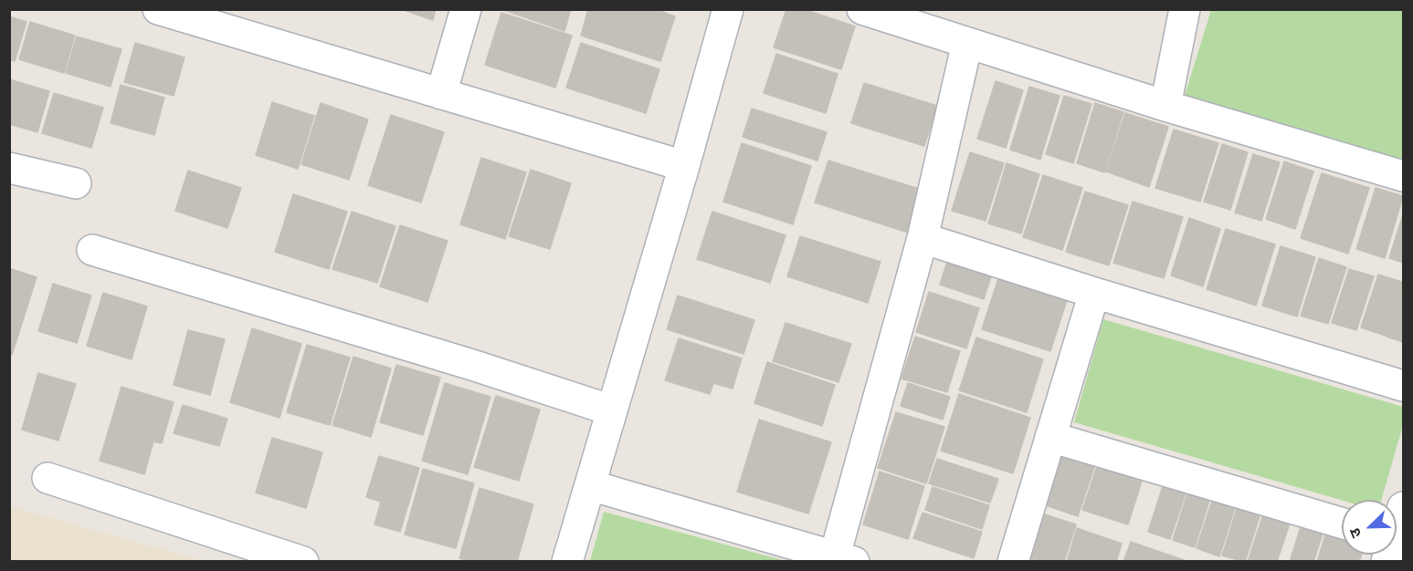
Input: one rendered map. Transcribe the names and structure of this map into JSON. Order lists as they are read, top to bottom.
{
  "north": "bottom left"
}
